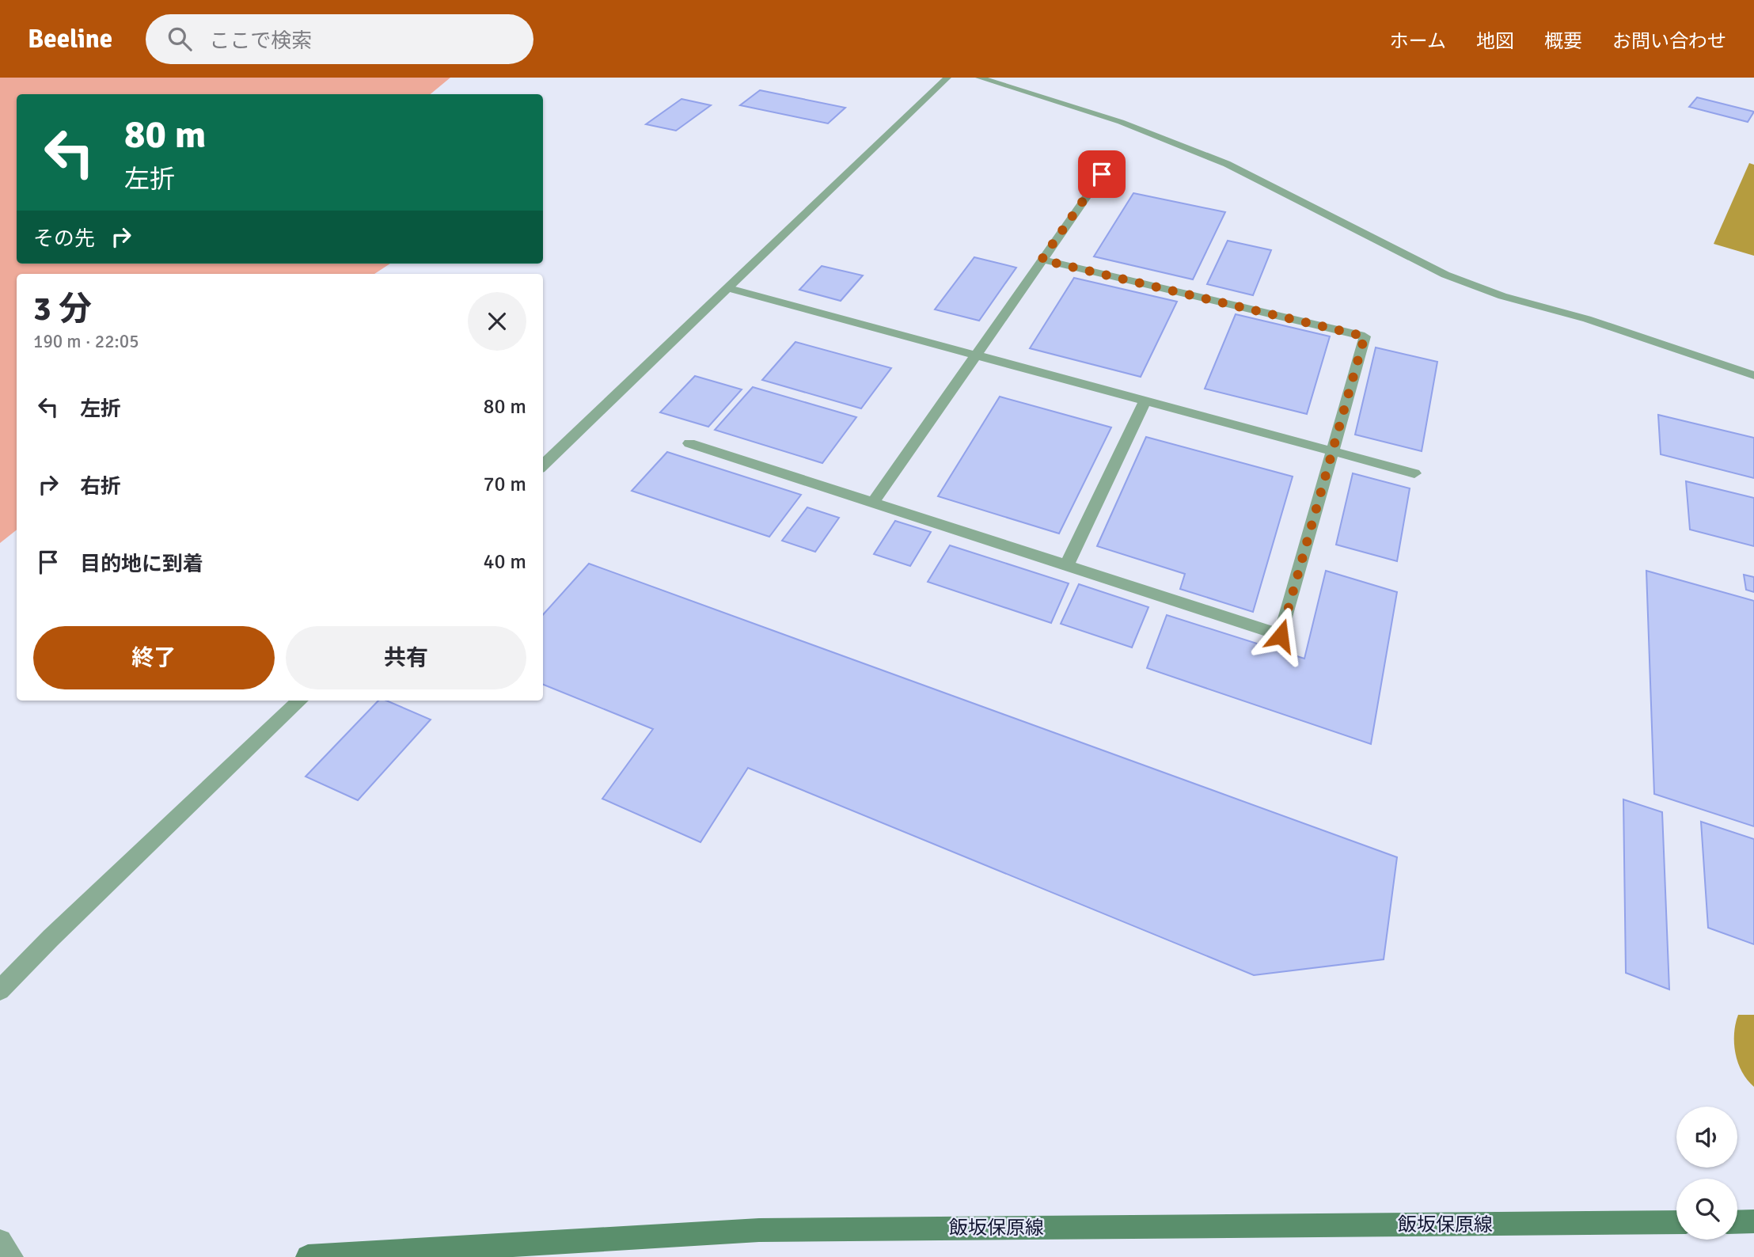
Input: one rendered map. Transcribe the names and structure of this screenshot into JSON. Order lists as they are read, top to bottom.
{
  "streets": {
    "main road": ["飯坂保原線"]
  },
  "page": {
    "header": "Beeline",
    "search": "ここで検索",
    "nav": [
      "ホーム",
      "地図",
      "概要",
      "お問い合わせ"
    ],
    "turn": ["80 m", "左折"],
    "then": "その先",
    "heading": ["3 分", "190 m · 22:05"],
    "list": [
      {
        "name": "左折",
        "value": "80 m"
      },
      {
        "name": "右折",
        "value": "70 m"
      },
      {
        "name": "目的地に到着",
        "value": "40 m"
      }
    ],
    "buttons": ["終了", "共有"]
  }
}
